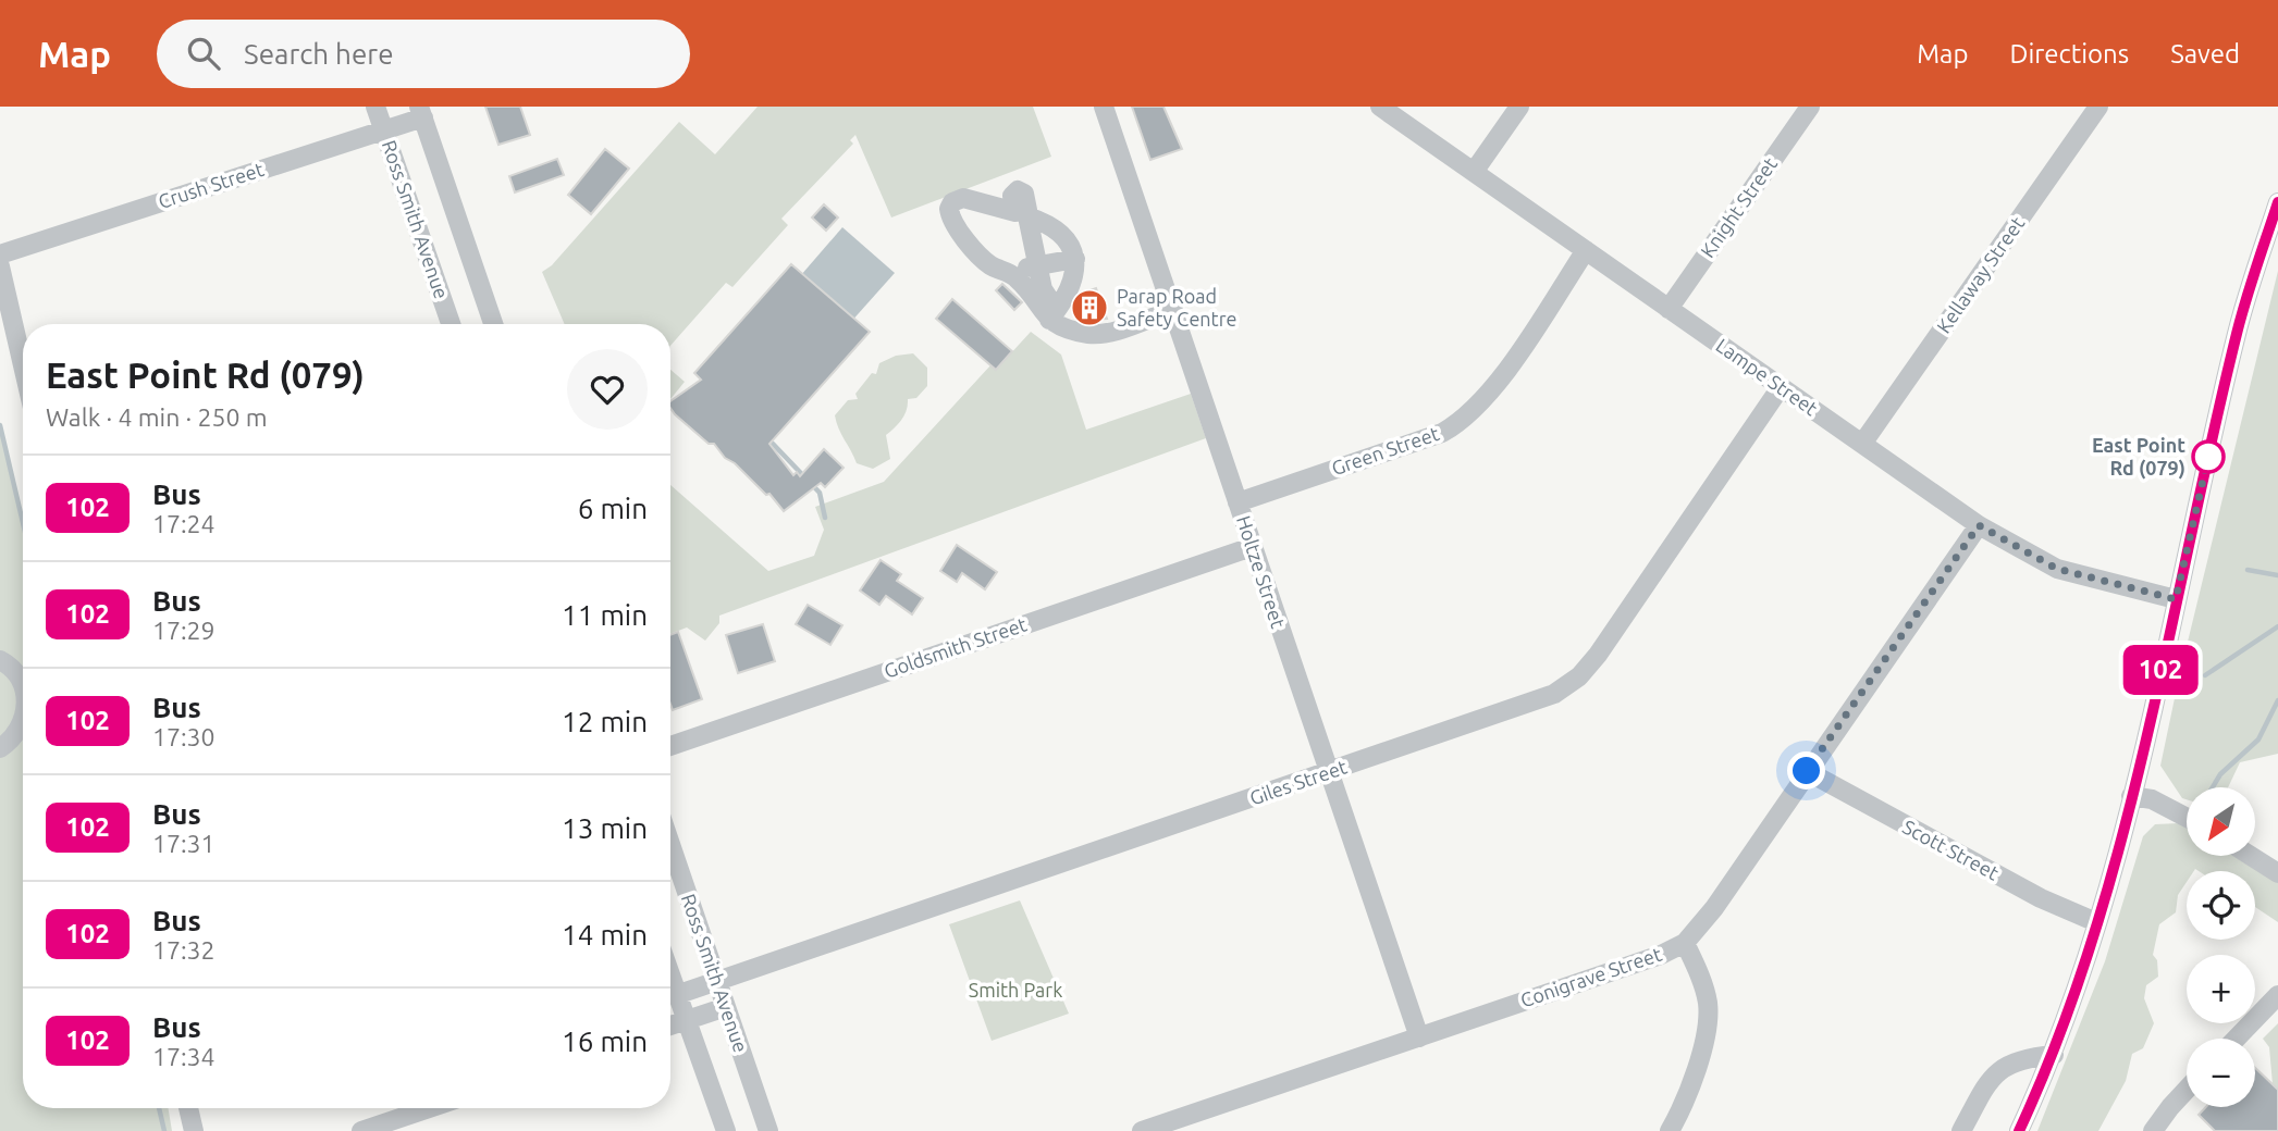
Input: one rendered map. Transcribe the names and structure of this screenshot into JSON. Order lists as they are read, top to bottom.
{
  "streets": {
    "street": [
      "Crush Street",
      "Knight Street",
      "Ross Smith Avenue",
      "Kellaway Street",
      "Lampe Street",
      "Green Street",
      "Holtze Street",
      "Goldsmith Street",
      "Giles Street",
      "Scott Street",
      "Conigrave Street"
    ]
  },
  "crossings": [
    ["Crush Street", "Ross Smith Avenue"],
    ["Knight Street", "Lampe Street"],
    ["Ross Smith Avenue", "Giles Street"],
    ["Kellaway Street", "Lampe Street"],
    ["Lampe Street", "Green Street"],
    ["Lampe Street", "Giles Street"],
    ["Lampe Street", "Conigrave Street"],
    ["Green Street", "Holtze Street"],
    ["Holtze Street", "Goldsmith Street"],
    ["Holtze Street", "Giles Street"],
    ["Holtze Street", "Conigrave Street"],
    ["Scott Street", "Conigrave Street"]
  ],
  "parks": ["Smith Park"],
  "places": {
    "building": ["Parap Road Safety Centre"],
    "other": ["East Point Rd (079)"]
  },
  "lines": ["bus line 102"],
  "north": "bottom left",
  "page": {
    "header": "Map",
    "search": "Search here",
    "nav": ["Map", "Directions", "Saved"],
    "on_map": "102",
    "heading": ["East Point Rd (079)", "Walk · 4 min · 250 m"],
    "list": [
      {
        "mark": "102",
        "name": "Bus",
        "note": "17:24",
        "value": "6 min"
      },
      {
        "mark": "102",
        "name": "Bus",
        "note": "17:29",
        "value": "11 min"
      },
      {
        "mark": "102",
        "name": "Bus",
        "note": "17:30",
        "value": "12 min"
      },
      {
        "mark": "102",
        "name": "Bus",
        "note": "17:31",
        "value": "13 min"
      },
      {
        "mark": "102",
        "name": "Bus",
        "note": "17:32",
        "value": "14 min"
      },
      {
        "mark": "102",
        "name": "Bus",
        "note": "17:34",
        "value": "16 min"
      }
    ],
    "map_buttons": ["+", "−"]
  }
}
